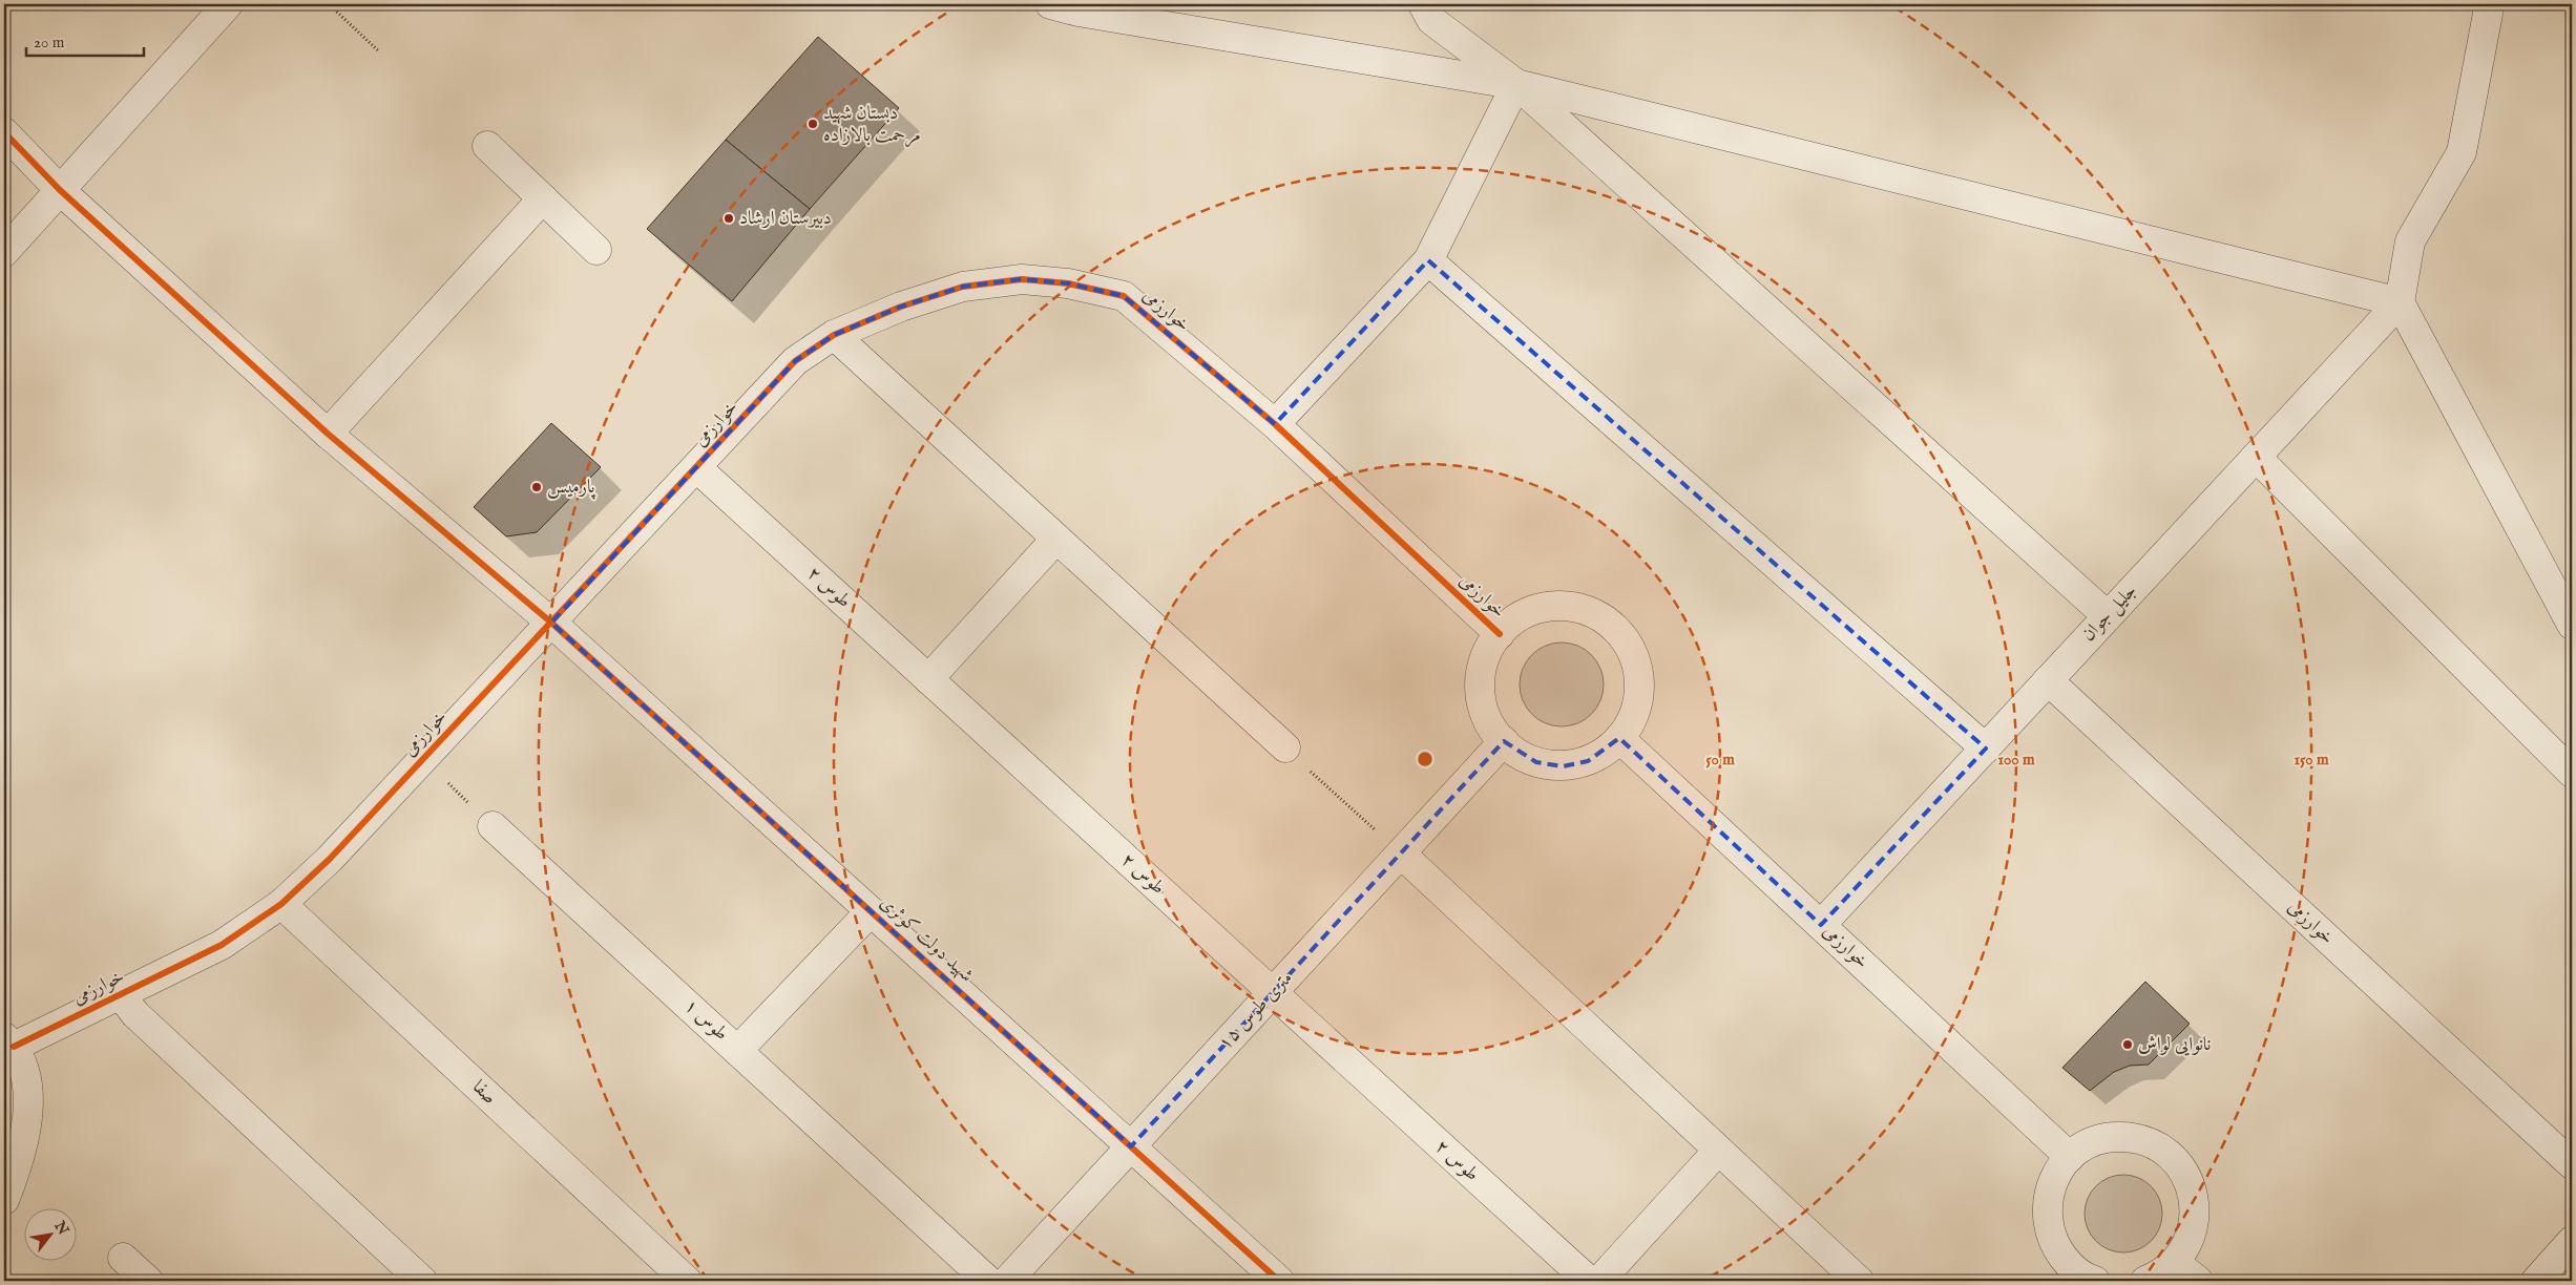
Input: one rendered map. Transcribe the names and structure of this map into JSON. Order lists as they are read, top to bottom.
{
  "streets": {
    "street": [
      "خوارزمی",
      "طوس ۲",
      "جلیل جوان",
      "شهید دولت کوثری",
      "۱۵ متری طوس",
      "طوس ۱",
      "صفا"
    ]
  },
  "crossings": [
    ["خوارزمی", "طوس ۲"],
    ["خوارزمی", "جلیل جوان"],
    ["خوارزمی", "شهید دولت کوثری"],
    ["خوارزمی", "۱۵ متری طوس"],
    ["خوارزمی", "صفا"],
    ["طوس ۲", "۱۵ متری طوس"],
    ["شهید دولت کوثری", "۱۵ متری طوس"]
  ],
  "places": [
    "دبستان شهید مرحمت بالازاده",
    "دبیرستان ارشاد",
    "پارمیس",
    "نانوایی لواش"
  ],
  "scale_bar": "20 m",
  "north": "top right",
  "rings": ["50 m", "100 m", "150 m"]
}
